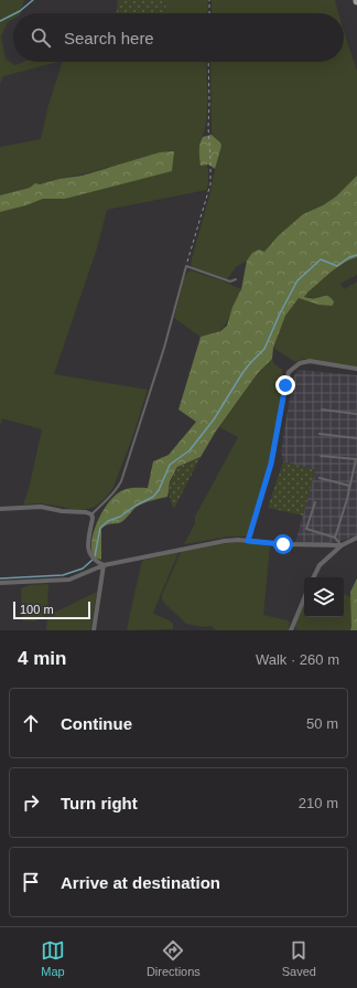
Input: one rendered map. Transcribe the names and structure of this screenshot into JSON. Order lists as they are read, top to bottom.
{
  "scale_bar": "100 m",
  "page": {
    "search": "Search here",
    "scale": "100 m",
    "heading": ["4 min", "Walk · 260 m"],
    "list": [
      ["Continue", "50 m"],
      ["Turn right", "210 m"],
      "Arrive at destination"
    ],
    "nav": ["Map", "Directions", "Saved"]
  }
}
